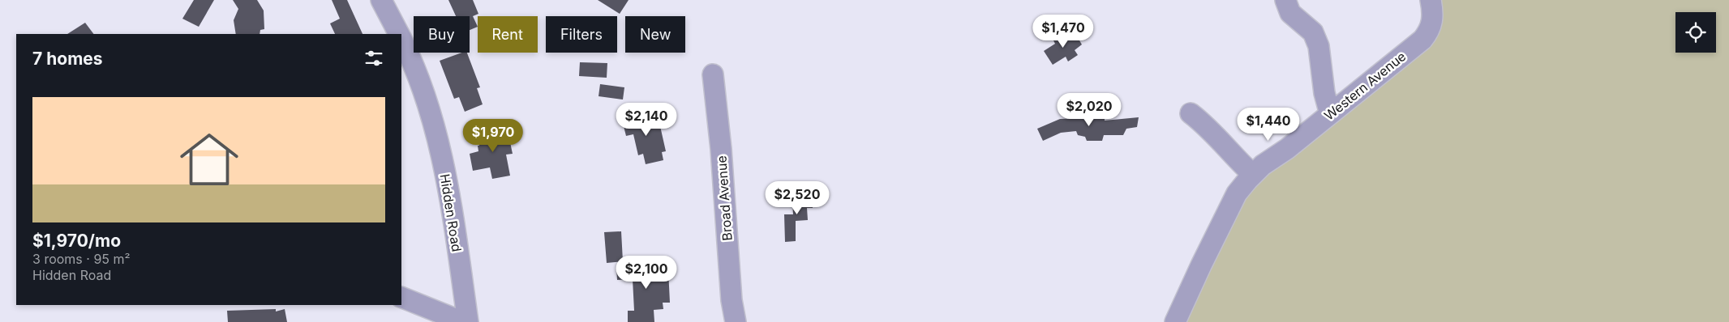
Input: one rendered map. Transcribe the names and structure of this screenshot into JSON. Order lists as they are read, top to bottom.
{
  "streets": {
    "street": ["Western Avenue", "Broad Avenue", "Hidden Road"]
  },
  "page": {
    "price": [
      "$1,470",
      "$2,020",
      "$2,140",
      "$1,440",
      "$1,970",
      "$2,520",
      "$2,100"
    ],
    "chip": [
      "Buy",
      "Rent",
      "Filters",
      "New"
    ],
    "heading": "7 homes",
    "list": [
      {
        "name": "$1,970/mo",
        "note": "3 rooms · 95 m² · Hidden Road"
      }
    ]
  }
}
